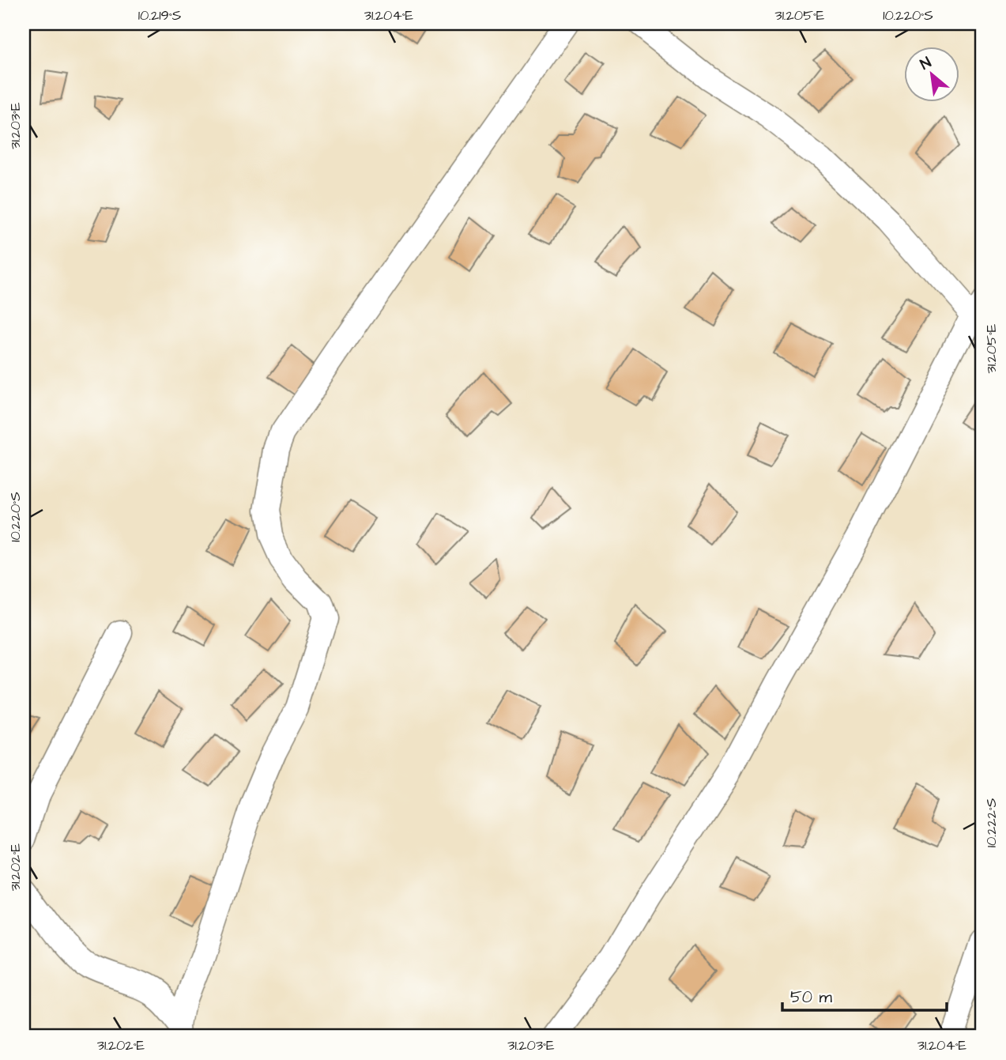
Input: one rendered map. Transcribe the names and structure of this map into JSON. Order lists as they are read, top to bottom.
{
  "scale_bar": "50 m",
  "north": "top left",
  "coordinates": [
    "10.219°S",
    "31.204°E",
    "31.205°E",
    "10.220°S",
    "31.203°E",
    "10.222°S",
    "31.202°E"
  ]
}
